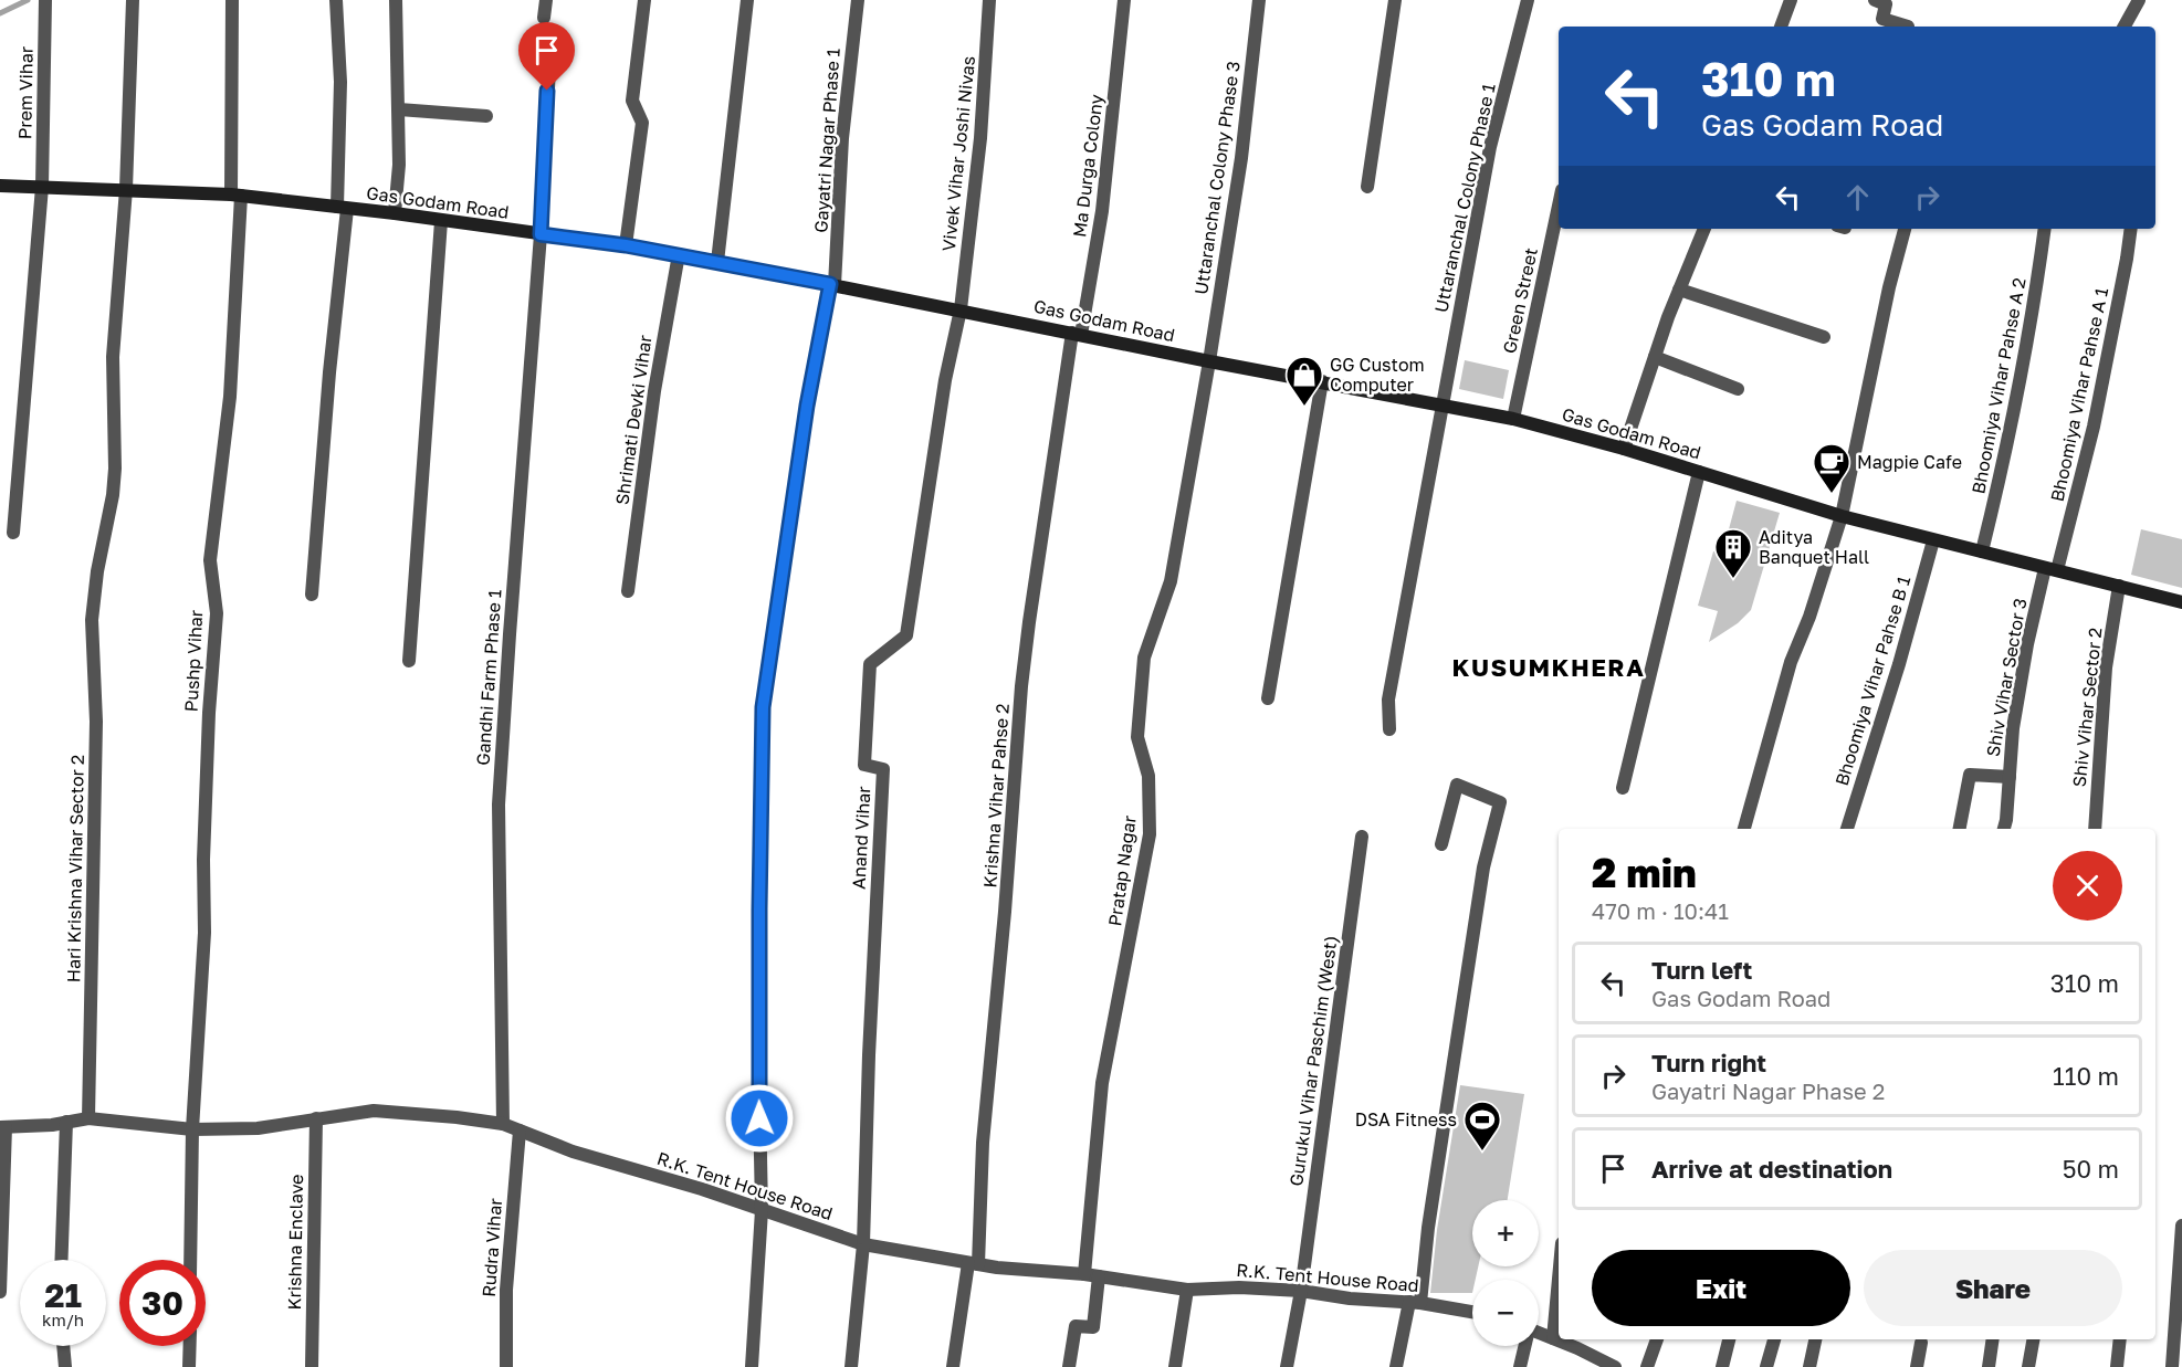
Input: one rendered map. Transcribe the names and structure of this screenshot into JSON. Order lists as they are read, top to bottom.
{
  "streets": {
    "main road": ["Gas Godam Road"],
    "street": [
      "Prem Vihar",
      "Gayatri Nagar Phase 1",
      "Vivek Vihar Joshi Nivas",
      "Ma Durga Colony",
      "Uttaranchal Colony Phase 3",
      "Uttaranchal Colony Phase 1",
      "Green Street",
      "Bhoomiya Vihar Pahse A 2",
      "Bhoomiya Vihar Pahse A 1",
      "Shrimati Devki Vihar",
      "Pushp Vihar",
      "Gandhi Farm Phase 1",
      "Shiv Vihar Sector 3",
      "Bhoomiya Vihar Pahse B 1",
      "Shiv Vihar Sector 2",
      "Krishna Vihar Pahse 2",
      "Anand Vihar",
      "Hari Krishna Vihar Sector 2",
      "Pratap Nagar",
      "Gurukul Vihar Paschim (West)",
      "R.K. Tent House Road",
      "Krishna Enclave",
      "Rudra Vihar"
    ]
  },
  "crossings": [
    ["Prem Vihar", "Gas Godam Road"],
    ["Gayatri Nagar Phase 1", "Gas Godam Road"],
    ["Gayatri Nagar Phase 1", "R.K. Tent House Road"],
    ["Vivek Vihar Joshi Nivas", "Gas Godam Road"],
    ["Vivek Vihar Joshi Nivas", "Anand Vihar"],
    ["Ma Durga Colony", "Gas Godam Road"],
    ["Ma Durga Colony", "Krishna Vihar Pahse 2"],
    ["Uttaranchal Colony Phase 3", "Gas Godam Road"],
    ["Uttaranchal Colony Phase 3", "Pratap Nagar"],
    ["Uttaranchal Colony Phase 1", "Gas Godam Road"],
    ["Gas Godam Road", "Green Street"],
    ["Gas Godam Road", "Bhoomiya Vihar Pahse A 2"],
    ["Gas Godam Road", "Bhoomiya Vihar Pahse A 1"],
    ["Gas Godam Road", "Shrimati Devki Vihar"],
    ["Gas Godam Road", "Pushp Vihar"],
    ["Gas Godam Road", "Gandhi Farm Phase 1"],
    ["Gas Godam Road", "Shiv Vihar Sector 3"],
    ["Gas Godam Road", "Bhoomiya Vihar Pahse B 1"],
    ["Gas Godam Road", "Shiv Vihar Sector 2"],
    ["Gas Godam Road", "Krishna Vihar Pahse 2"],
    ["Gas Godam Road", "Anand Vihar"],
    ["Gas Godam Road", "Hari Krishna Vihar Sector 2"],
    ["Gas Godam Road", "Pratap Nagar"],
    ["Bhoomiya Vihar Pahse A 1", "Shiv Vihar Sector 3"],
    ["Pushp Vihar", "R.K. Tent House Road"],
    ["Gandhi Farm Phase 1", "R.K. Tent House Road"],
    ["Krishna Vihar Pahse 2", "R.K. Tent House Road"],
    ["Anand Vihar", "R.K. Tent House Road"],
    ["Hari Krishna Vihar Sector 2", "R.K. Tent House Road"],
    ["Pratap Nagar", "R.K. Tent House Road"],
    ["Gurukul Vihar Paschim (West)", "R.K. Tent House Road"],
    ["R.K. Tent House Road", "Krishna Enclave"],
    ["R.K. Tent House Road", "Rudra Vihar"]
  ],
  "districts": ["KUSUMKHERA"],
  "places": {
    "shop": ["GG Custom Computer"],
    "cafe": ["Magpie Cafe"],
    "building": ["Aditya Banquet Hall"],
    "sports": ["DSA Fitness"]
  },
  "page": {
    "turn": ["310 m", "Gas Godam Road"],
    "heading": ["2 min", "470 m · 10:41"],
    "list": [
      {
        "name": "Turn left",
        "note": "Gas Godam Road",
        "value": "310 m"
      },
      {
        "name": "Turn right",
        "note": "Gayatri Nagar Phase 2",
        "value": "110 m"
      },
      {
        "name": "Arrive at destination",
        "value": "50 m"
      }
    ],
    "map_buttons": ["+", "−"],
    "buttons": ["Exit", "Share"],
    "speed": "21 km/h",
    "limit": "30"
  }
}
